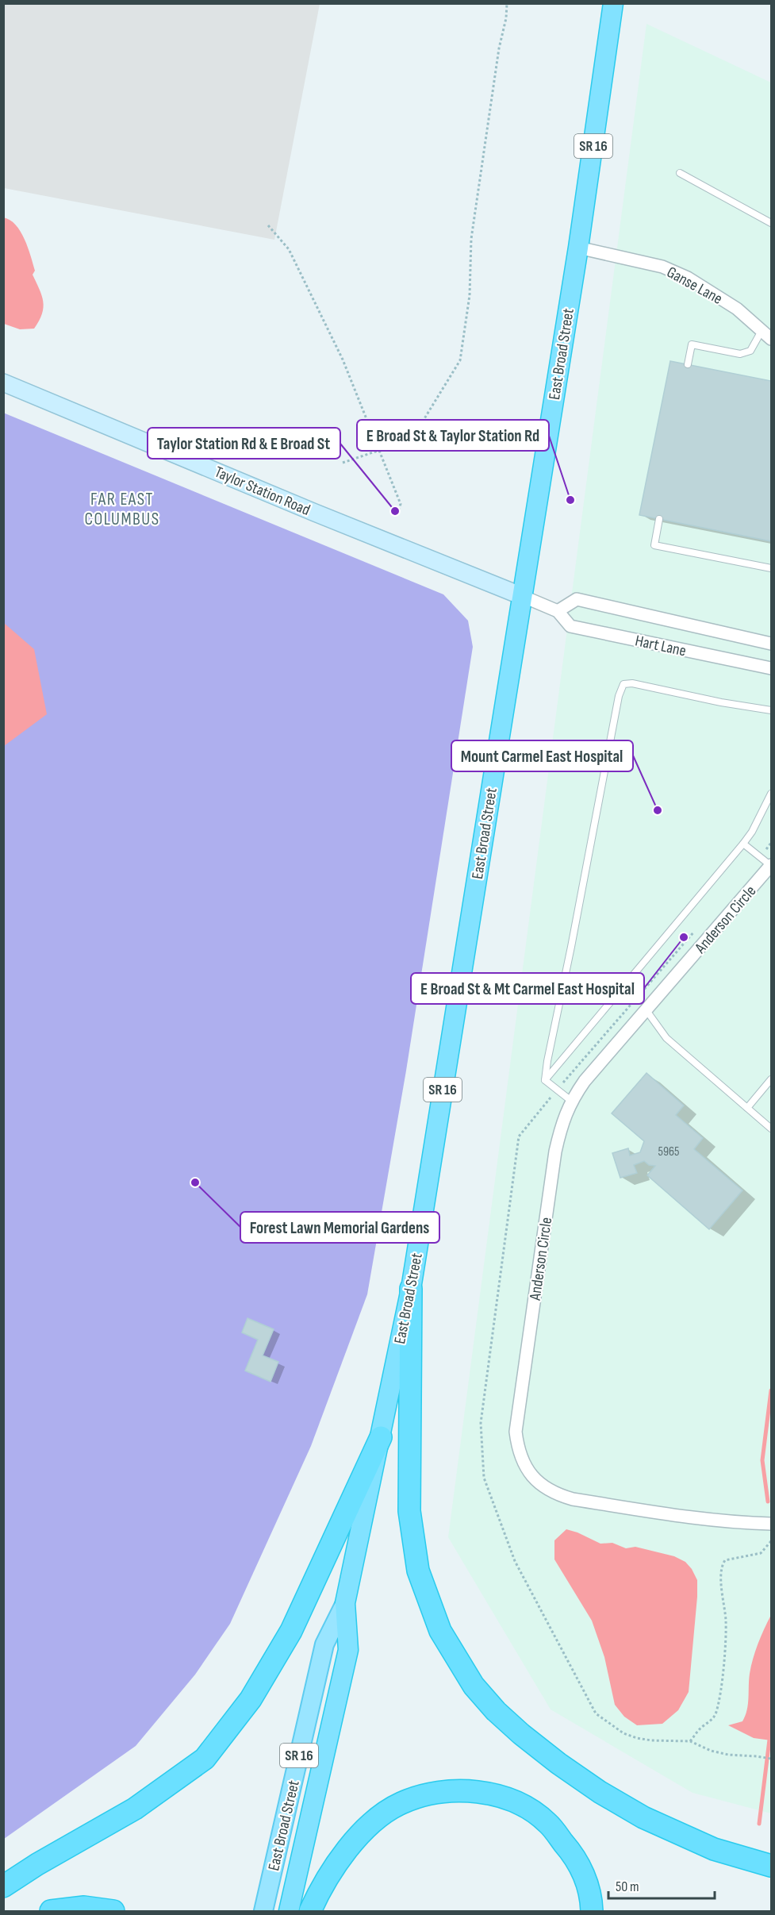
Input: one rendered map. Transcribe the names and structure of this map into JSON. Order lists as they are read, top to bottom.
{
  "streets": {
    "highway": ["SR 16", "East Broad Street"],
    "main road": ["Taylor Station Road"],
    "street": ["Ganse Lane", "Hart Lane", "Anderson Circle"]
  },
  "crossings": [
    ["Ganse Lane", "East Broad Street"],
    ["East Broad Street", "Taylor Station Road"],
    ["East Broad Street", "Hart Lane"],
    ["Taylor Station Road", "Hart Lane"]
  ],
  "districts": ["FAR EAST COLUMBUS"],
  "places": [
    "E Broad St & Taylor Station Rd",
    "Taylor Station Rd & E Broad St",
    "Mount Carmel East Hospital",
    "E Broad St & Mt Carmel East Hospital",
    "Forest Lawn Memorial Gardens"
  ],
  "house_numbers": ["5965"],
  "scale_bar": "50 m"
}
